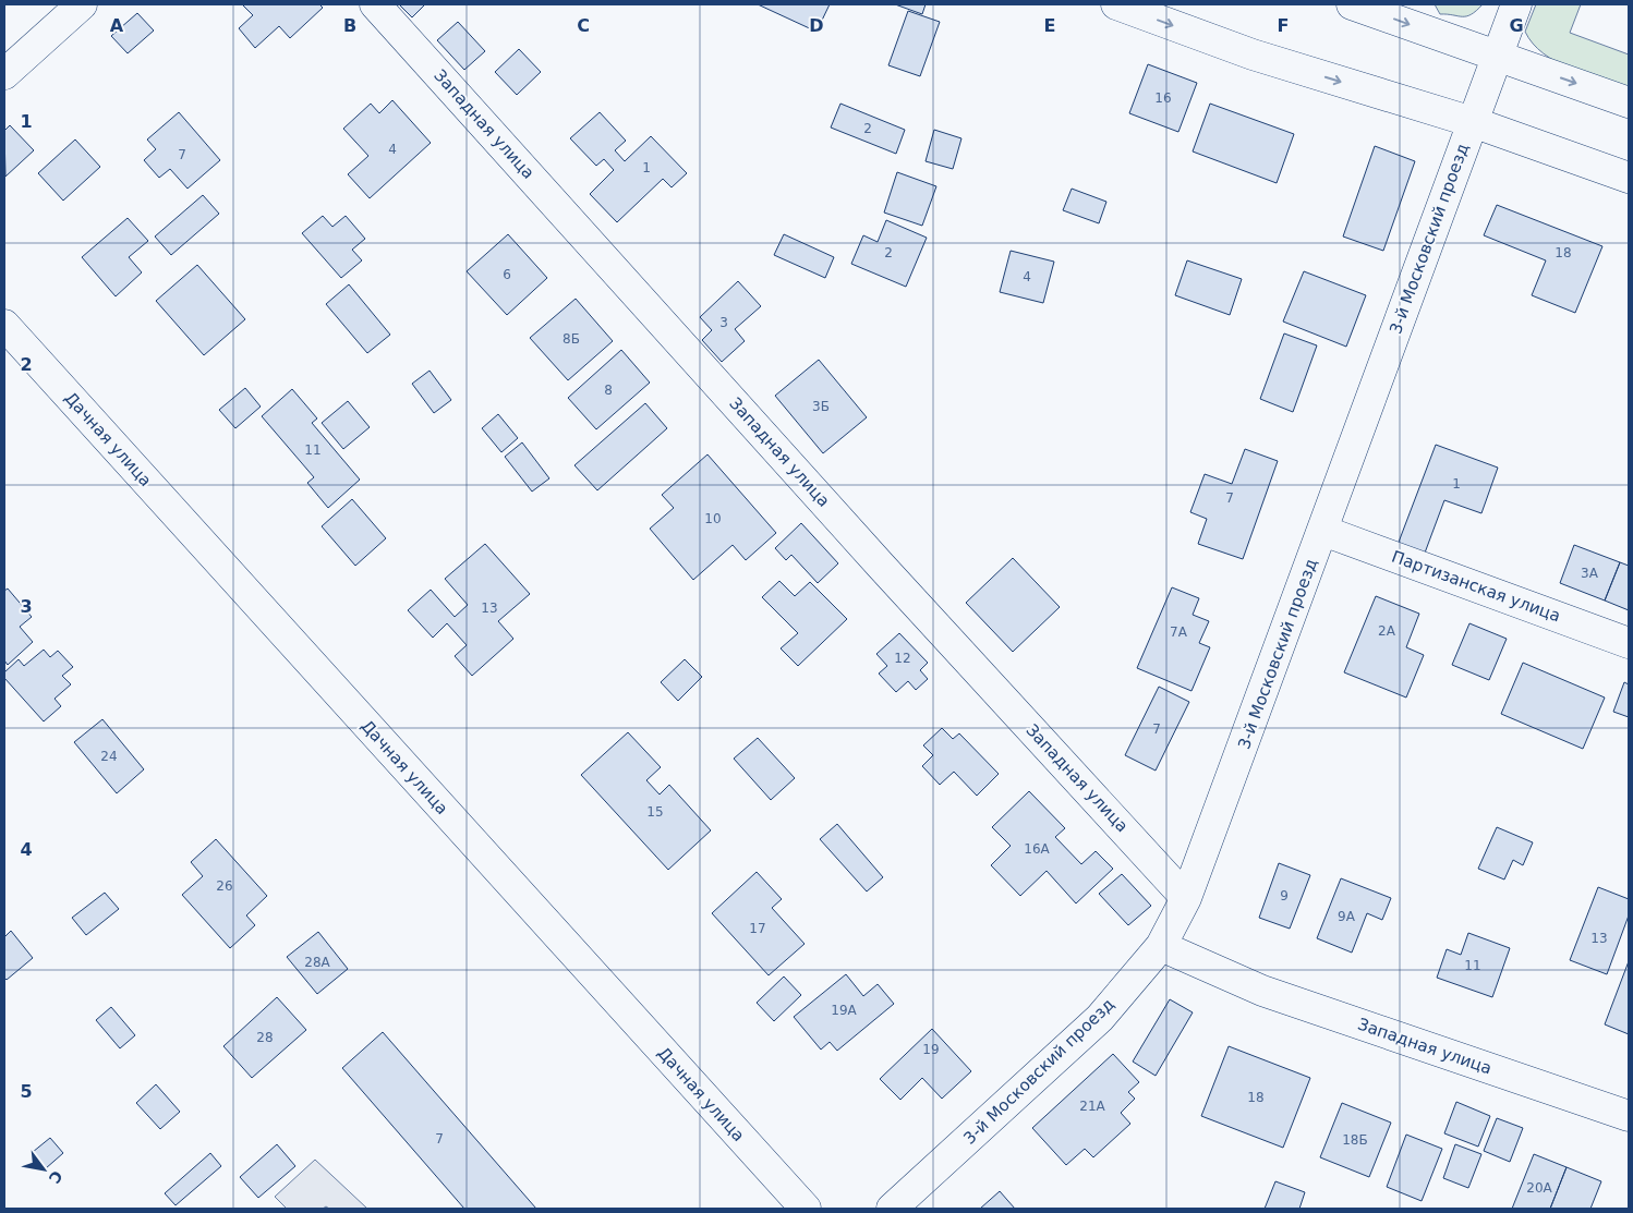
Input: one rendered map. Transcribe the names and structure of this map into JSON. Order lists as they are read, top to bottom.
{
  "streets": {
    "street": [
      "Западная улица",
      "3-й Московский проезд",
      "Дачная улица",
      "Партизанская улица"
    ]
  },
  "crossings": [
    ["Западная улица", "3-й Московский проезд"],
    ["3-й Московский проезд", "Партизанская улица"]
  ],
  "house_numbers": [
    "16",
    "2",
    "4",
    "7",
    "1",
    "2",
    "18",
    "6",
    "4",
    "3",
    "8Б",
    "8",
    "3Б",
    "11",
    "1",
    "7",
    "10",
    "3А",
    "13",
    "2А",
    "7А",
    "12",
    "7",
    "24",
    "15",
    "16А",
    "26",
    "9",
    "9А",
    "17",
    "13",
    "28А",
    "11",
    "19А",
    "28",
    "19",
    "18",
    "21А",
    "7",
    "18Б",
    "20А"
  ],
  "north": "bottom right",
  "grid": {
    "columns": [
      "A",
      "B",
      "C",
      "D",
      "E",
      "F",
      "G"
    ],
    "rows": [
      "1",
      "2",
      "3",
      "4",
      "5"
    ]
  }
}
